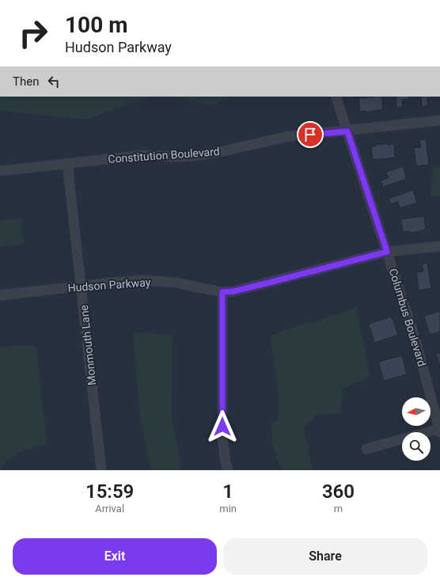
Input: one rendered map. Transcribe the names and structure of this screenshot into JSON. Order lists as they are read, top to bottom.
{
  "streets": {
    "street": [
      "Constitution Boulevard",
      "Hudson Parkway",
      "Columbus Boulevard",
      "Monmouth Lane"
    ]
  },
  "crossings": [
    ["Constitution Boulevard", "Columbus Boulevard"],
    ["Constitution Boulevard", "Monmouth Lane"],
    ["Hudson Parkway", "Columbus Boulevard"],
    ["Hudson Parkway", "Monmouth Lane"]
  ],
  "north": "left",
  "page": {
    "turn": ["100 m", "Hudson Parkway"],
    "then": "Then",
    "eta": [
      "15:59",
      "Arrival",
      "1",
      "min",
      "360",
      "m"
    ],
    "buttons": ["Exit", "Share"]
  }
}
